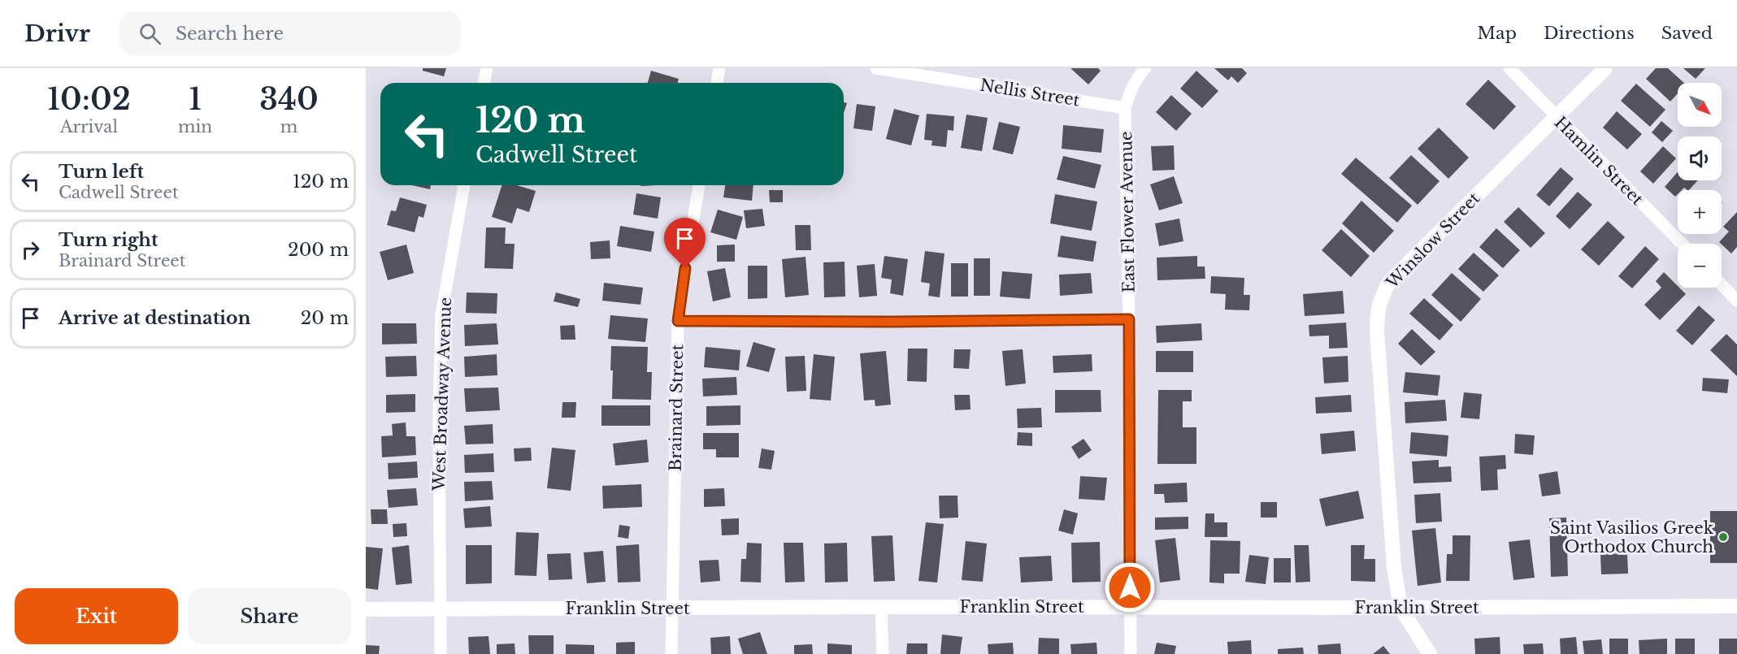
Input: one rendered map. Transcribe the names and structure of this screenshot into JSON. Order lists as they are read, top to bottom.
{
  "streets": {
    "street": [
      "Nellis Street",
      "Hamlin Street",
      "East Flower Avenue",
      "Winslow Street",
      "West Broadway Avenue",
      "Brainard Street",
      "Franklin Street"
    ]
  },
  "crossings": [
    ["Nellis Street", "East Flower Avenue"],
    ["Hamlin Street", "Winslow Street"],
    ["East Flower Avenue", "Franklin Street"],
    ["Winslow Street", "Franklin Street"],
    ["West Broadway Avenue", "Franklin Street"],
    ["Brainard Street", "Franklin Street"]
  ],
  "places": ["Saint Vasilios Greek Orthodox Church"],
  "north": "bottom right",
  "page": {
    "header": "Drivr",
    "search": "Search here",
    "nav": ["Map", "Directions", "Saved"],
    "eta": [
      "10:02",
      "Arrival",
      "1",
      "min",
      "340",
      "m"
    ],
    "map_buttons": ["+", "−"],
    "turn": ["120 m", "Cadwell Street"],
    "list": [
      {
        "name": "Turn left",
        "note": "Cadwell Street",
        "value": "120 m"
      },
      {
        "name": "Turn right",
        "note": "Brainard Street",
        "value": "200 m"
      },
      {
        "name": "Arrive at destination",
        "value": "20 m"
      }
    ],
    "buttons": ["Exit", "Share"]
  }
}
